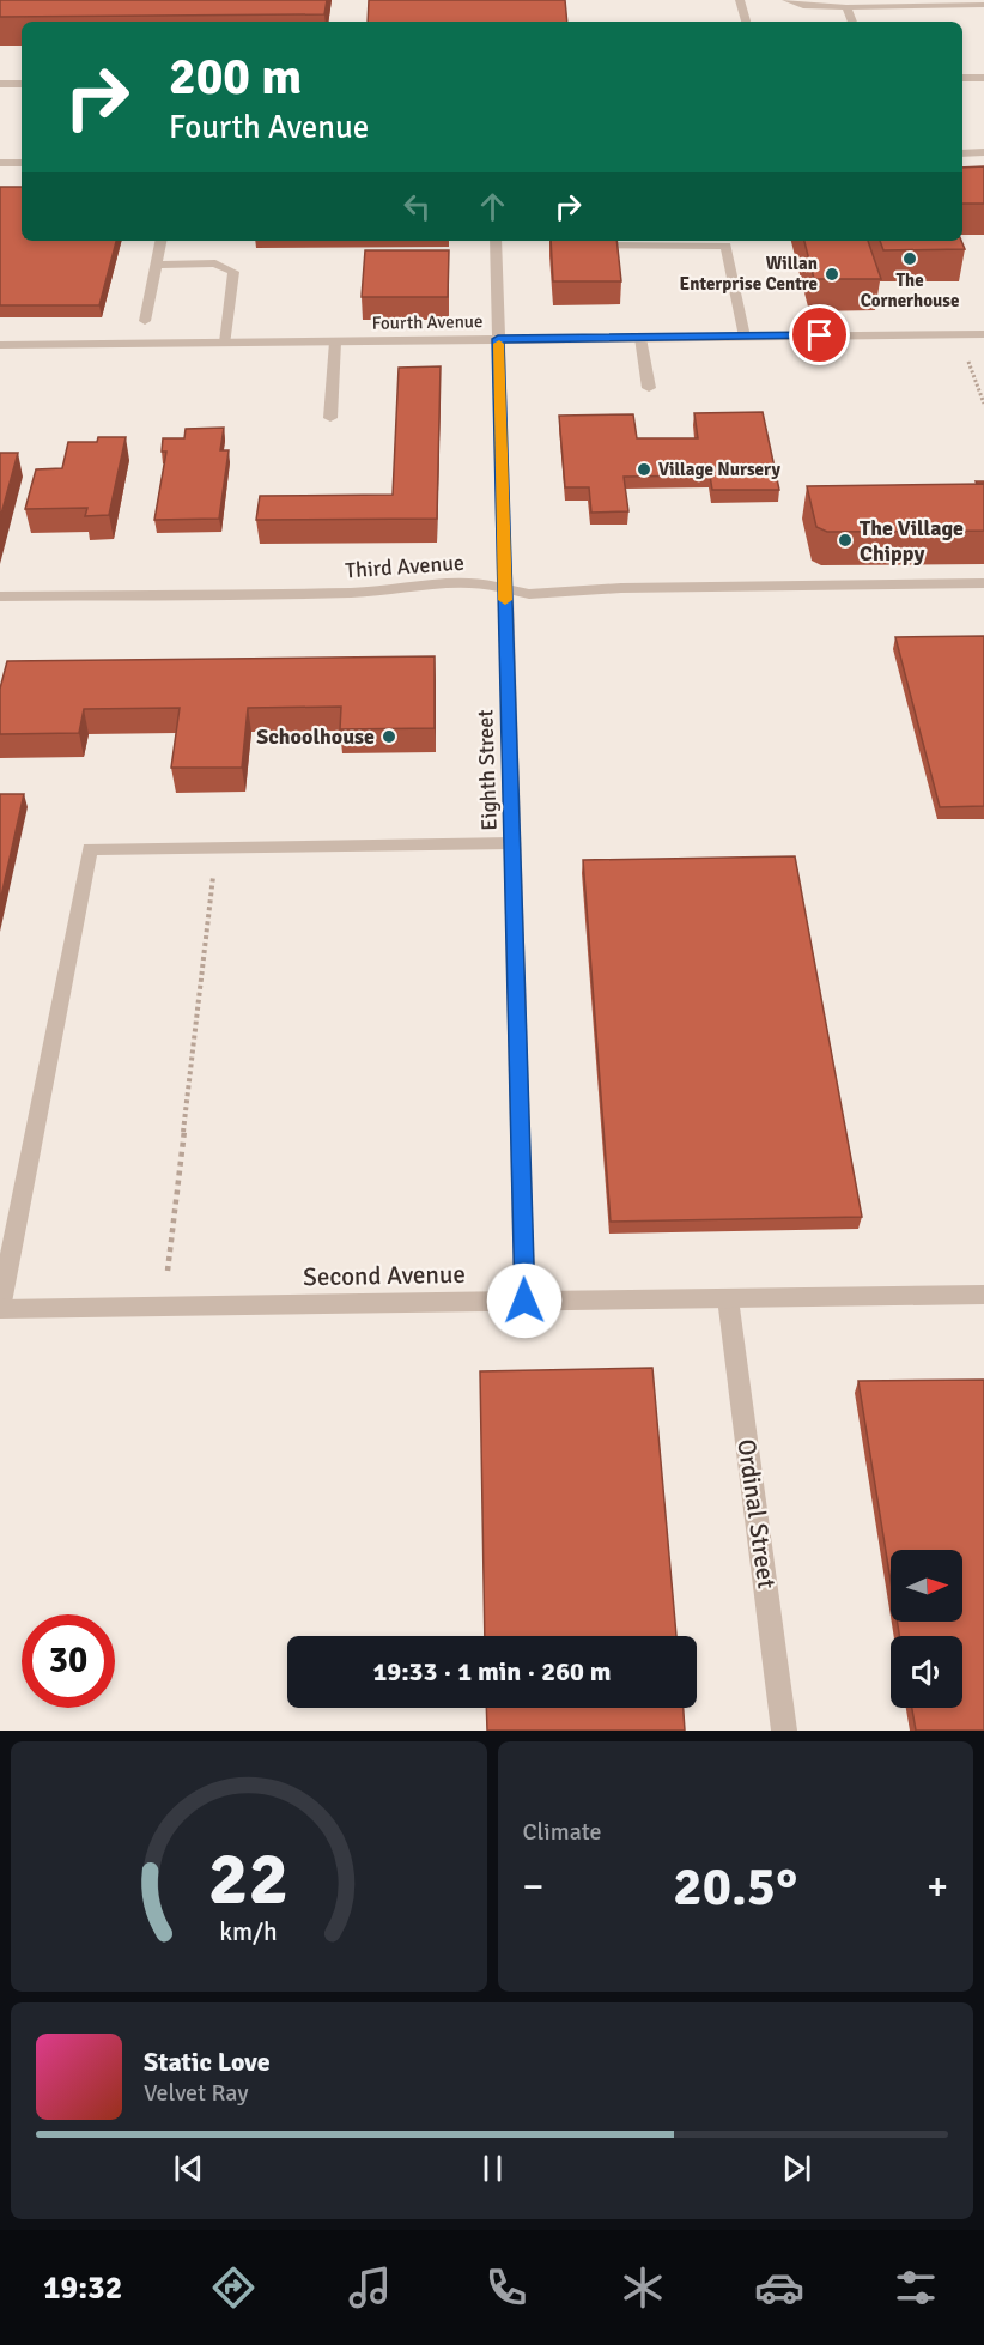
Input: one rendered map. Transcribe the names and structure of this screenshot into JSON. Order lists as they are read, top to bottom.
{
  "streets": {
    "street": [
      "Fourth Avenue",
      "Third Avenue",
      "Eighth Street",
      "Second Avenue",
      "Ordinal Street"
    ]
  },
  "crossings": [
    ["Fourth Avenue", "Eighth Street"],
    ["Third Avenue", "Eighth Street"],
    ["Eighth Street", "Second Avenue"],
    ["Second Avenue", "Ordinal Street"]
  ],
  "places": [
    "The Cornerhouse",
    "Willan Enterprise Centre",
    "Village Nursery",
    "The Village Chippy",
    "Schoolhouse"
  ],
  "north": "right",
  "page": {
    "turn": ["200 m", "Fourth Avenue"],
    "limit": "30",
    "trip": "19:33 · 1 min · 260 m",
    "tile": "Climate",
    "heat": ["−", "20.5°", "+"],
    "song": ["Static Love", "Velvet Ray"],
    "tabs": "19:32",
    "gauge": ["22", "km/h"]
  }
}
